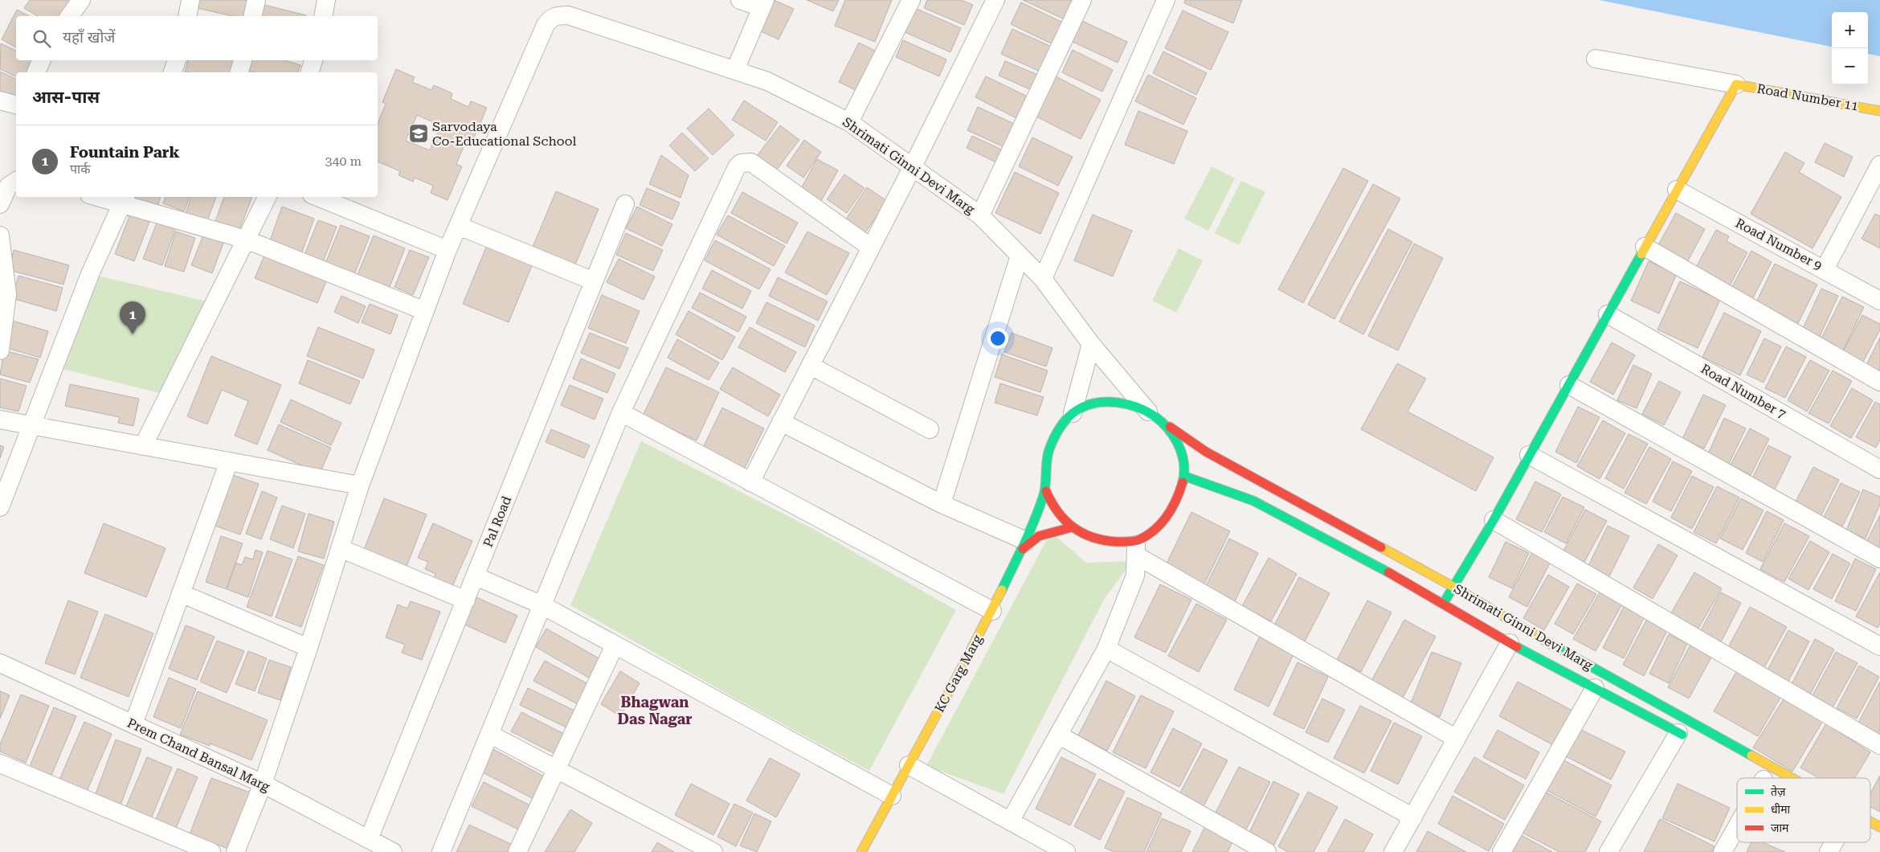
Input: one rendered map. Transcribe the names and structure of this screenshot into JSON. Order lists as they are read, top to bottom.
{
  "streets": {
    "street": [
      "Road Number 11",
      "Shrimati Ginni Devi Marg",
      "Road Number 9",
      "Road Number 7",
      "Pal Road",
      "KC Garg Marg",
      "Prem Chand Bansal Marg"
    ]
  },
  "crossings": [
    ["Shrimati Ginni Devi Marg", "KC Garg Marg"],
    ["Pal Road", "Prem Chand Bansal Marg"]
  ],
  "districts": ["Bhagwan Das Nagar"],
  "places": {
    "school or university": ["Sarvodaya Co-Educational School"]
  },
  "legend": ["तेज़", "धीमा", "जाम"],
  "page": {
    "map_buttons": ["+", "−"],
    "search": "यहाँ खोजें",
    "heading": "आस-पास",
    "list": [
      {
        "mark": "1",
        "name": "Fountain Park",
        "note": "पार्क",
        "value": "340 m"
      }
    ],
    "pins": "1"
  }
}
